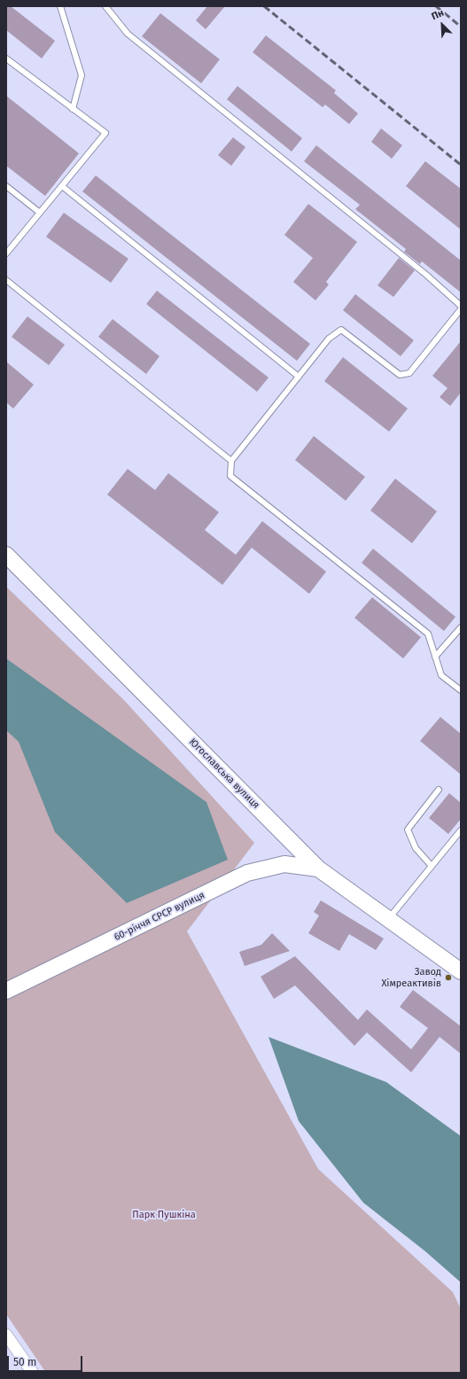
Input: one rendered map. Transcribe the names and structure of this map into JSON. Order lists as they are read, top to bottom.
{
  "streets": {
    "main road": ["Югославська вулиця", "60-річчя СРСР вулиця"]
  },
  "crossings": [
    ["Югославська вулиця", "60-річчя СРСР вулиця"]
  ],
  "parks": ["Парк Пушкіна"],
  "places": ["Завод Хімреактивів"],
  "scale_bar": "50 m",
  "north": "top left"
}
